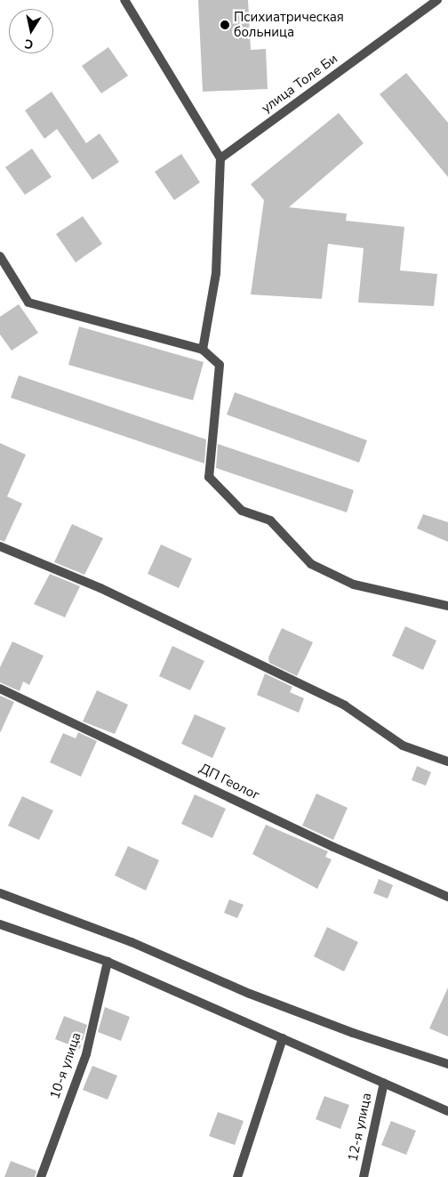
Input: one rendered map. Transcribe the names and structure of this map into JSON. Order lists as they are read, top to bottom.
{
  "streets": {
    "street": [
      "улица Толе Би",
      "ДП Геолог",
      "10-я улица",
      "12-я улица"
    ]
  },
  "places": ["Психиатрическая больница"],
  "north": "bottom"
}
